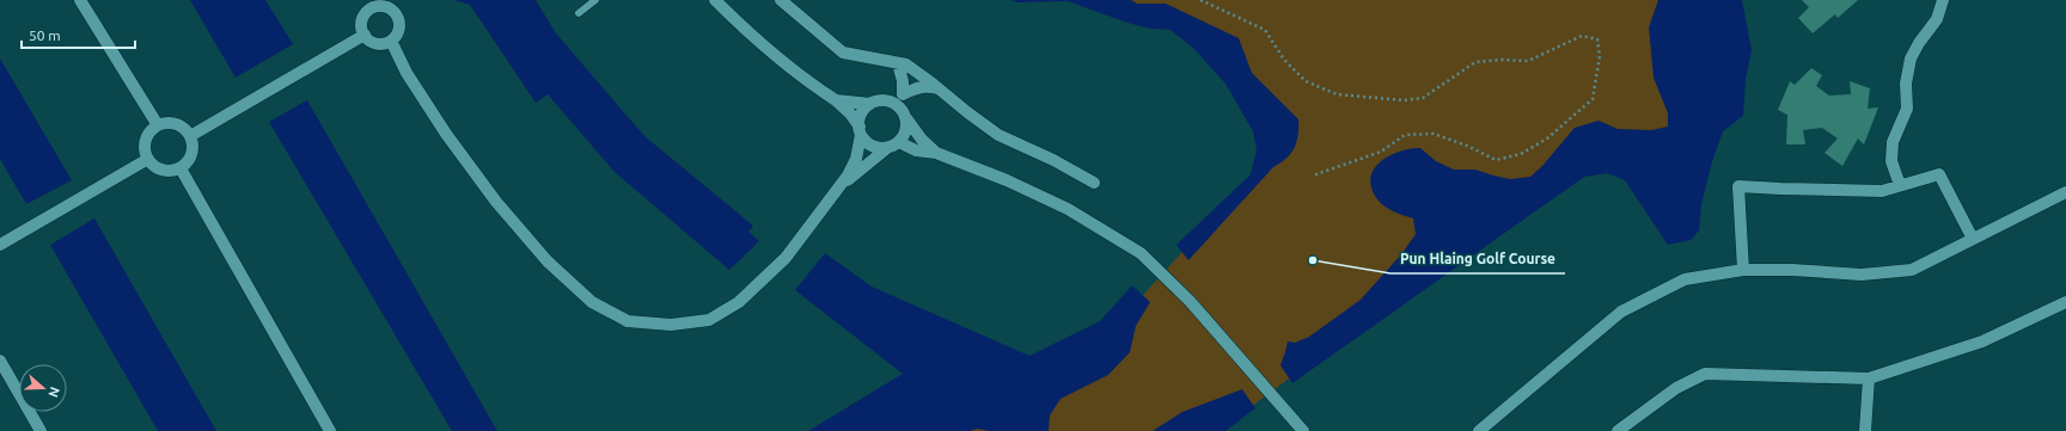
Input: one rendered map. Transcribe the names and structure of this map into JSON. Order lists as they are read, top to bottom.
{
  "places": ["Pun Hlaing Golf Course"],
  "scale_bar": "50 m",
  "north": "right"
}
